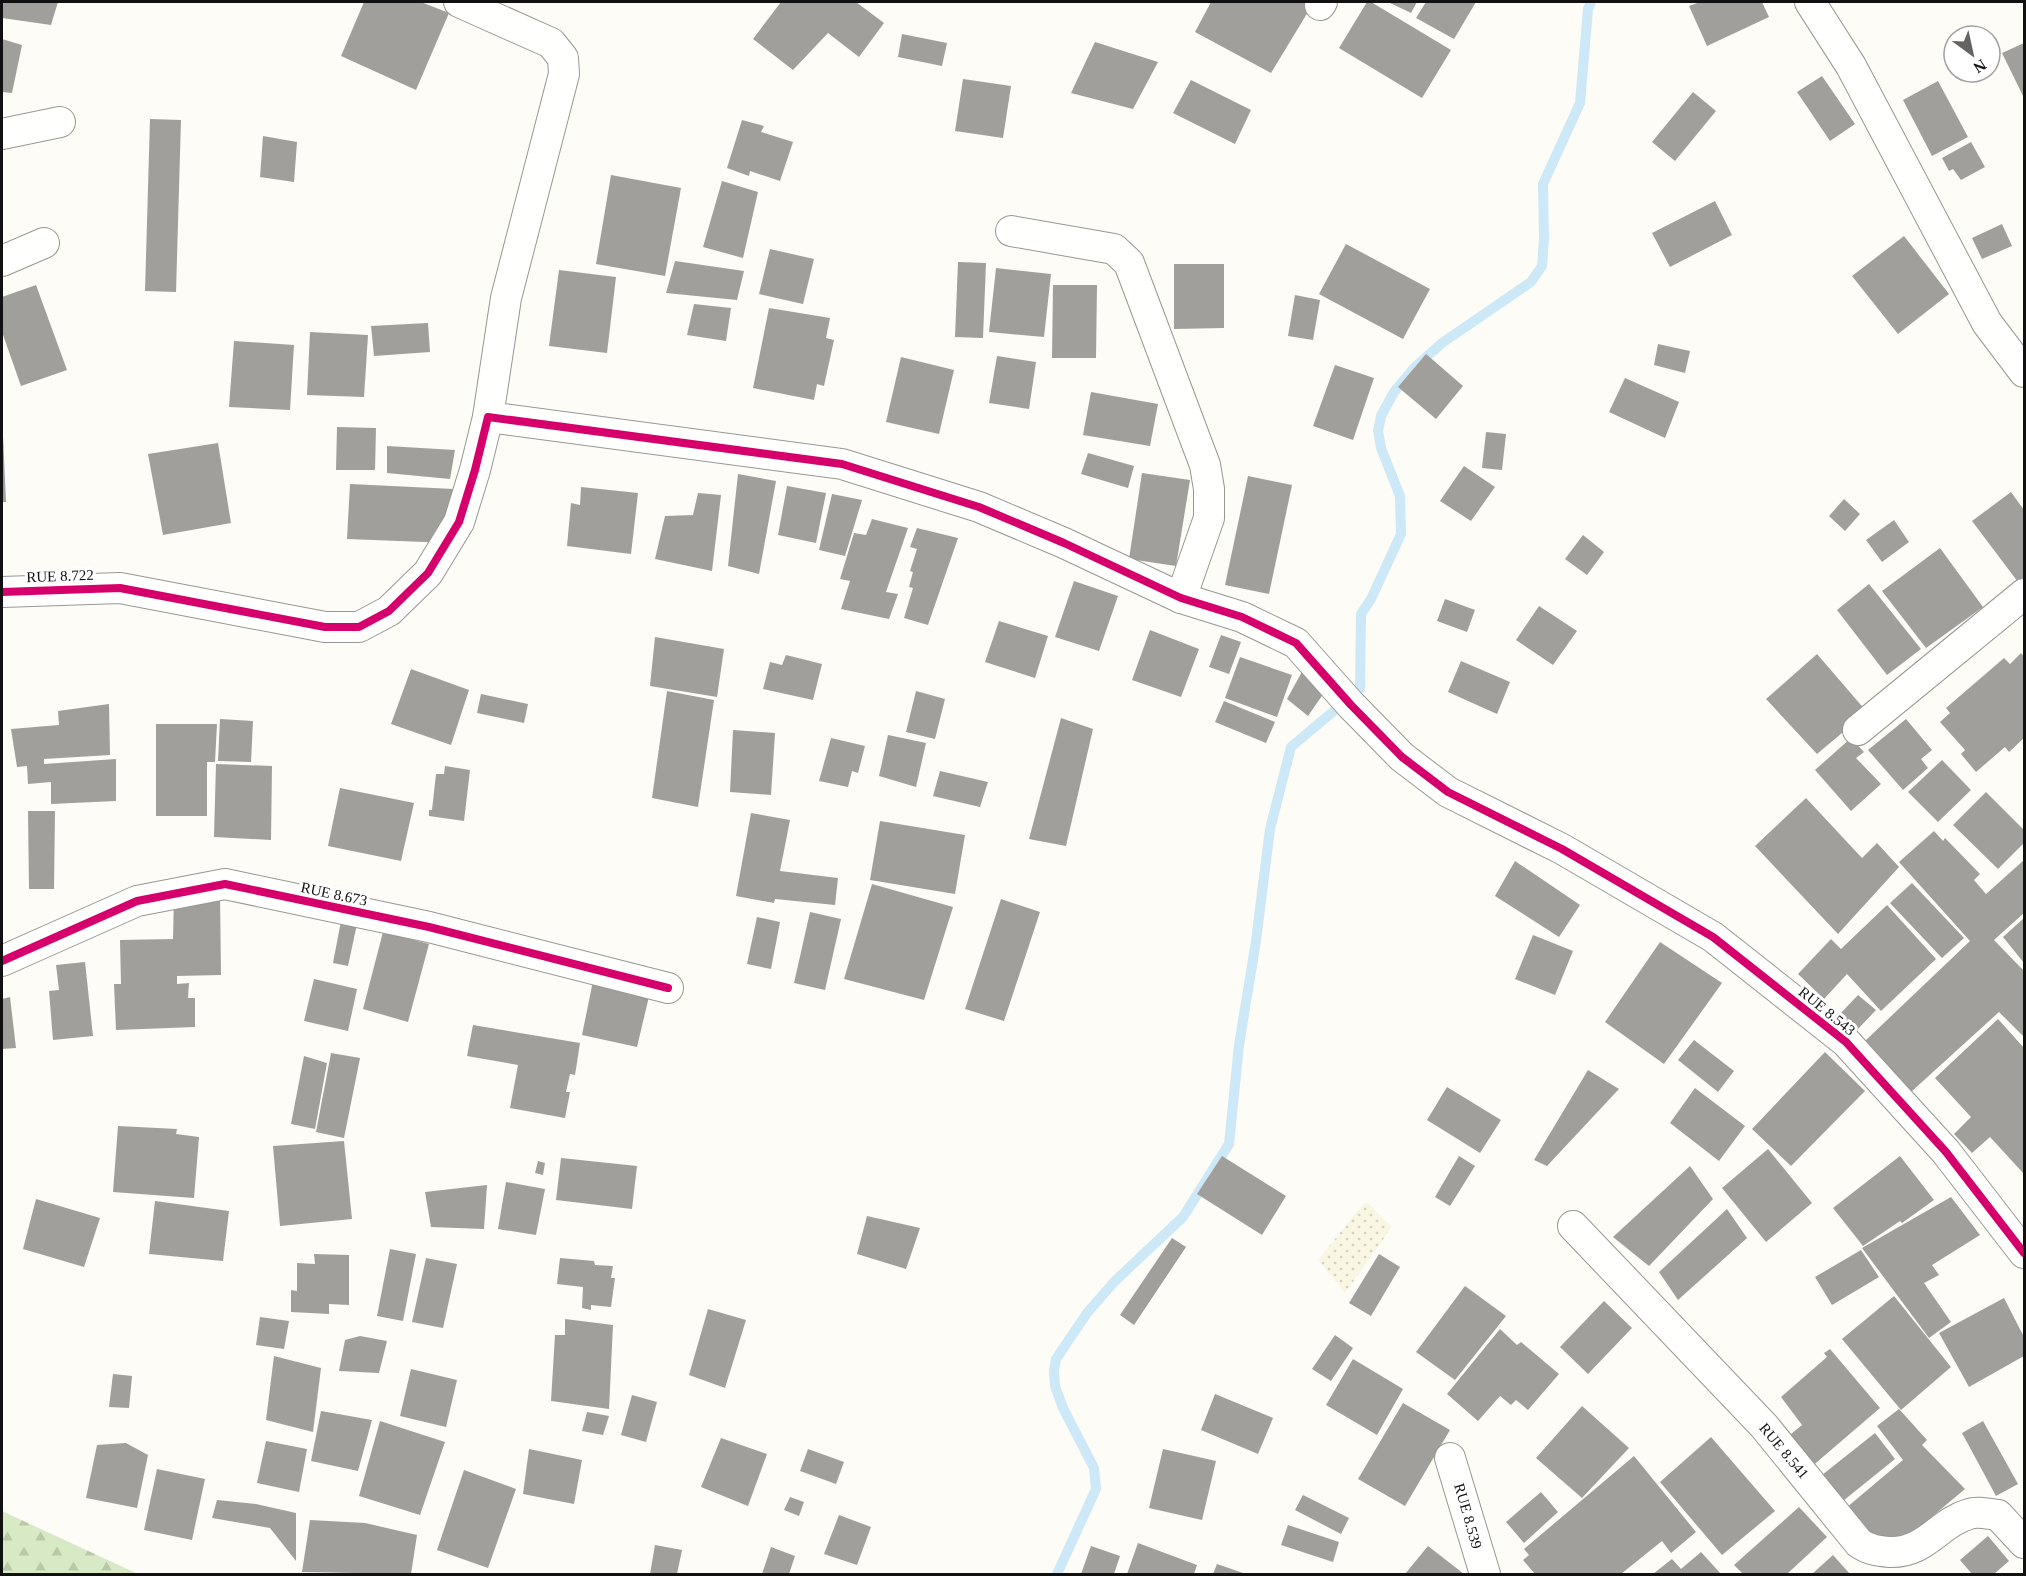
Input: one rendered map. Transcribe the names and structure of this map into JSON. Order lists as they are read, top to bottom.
{
  "streets": {
    "street": [
      "RUE 8.722",
      "RUE 8.673",
      "RUE 8.543",
      "RUE 8.541",
      "RUE 8.539"
    ]
  },
  "crossings": [
    ["RUE 8.722", "RUE 8.543"]
  ],
  "north": "bottom right"
}
